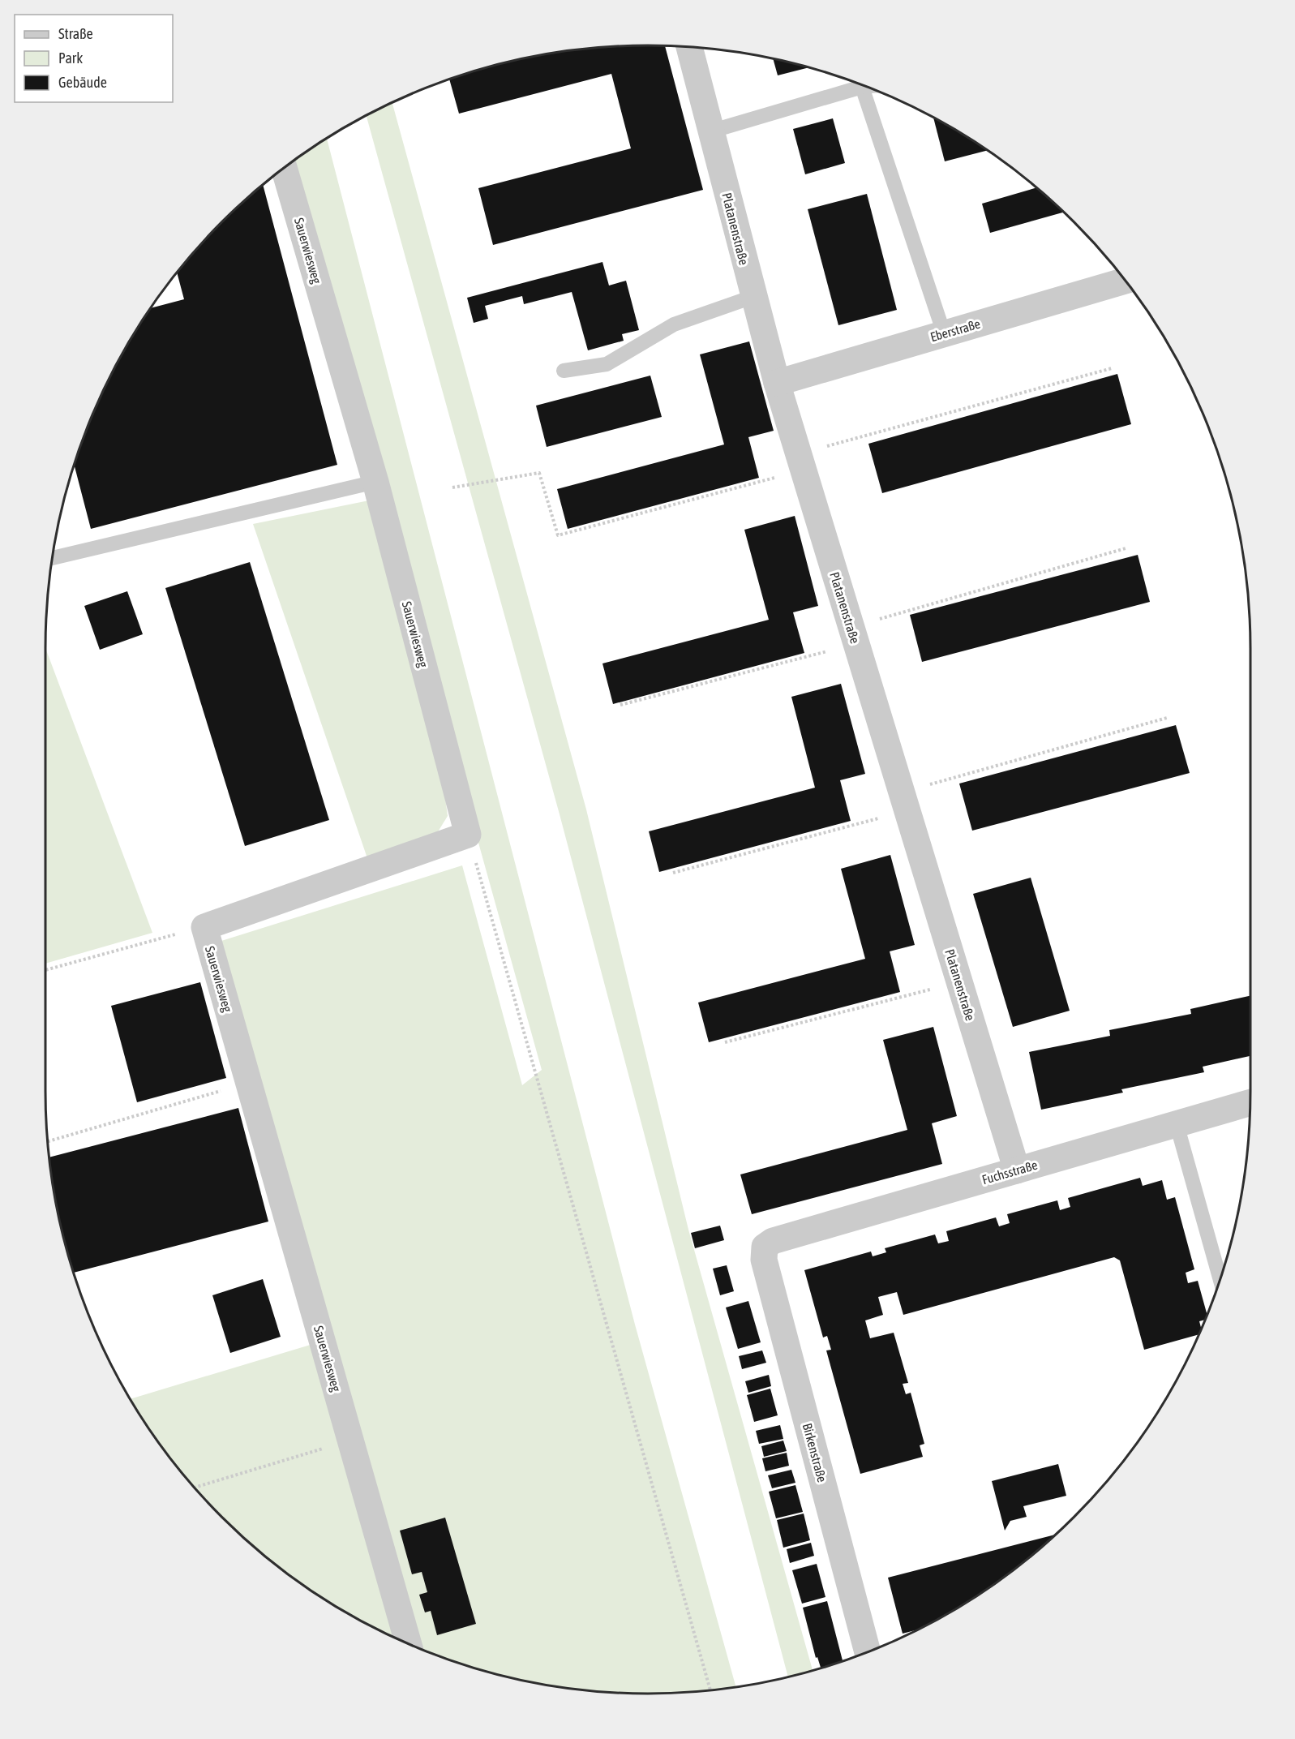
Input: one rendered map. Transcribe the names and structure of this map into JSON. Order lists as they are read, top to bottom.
{
  "streets": {
    "street": [
      "Platanenstraße",
      "Sauerwiesweg",
      "Eberstraße",
      "Fuchsstraße",
      "Birkenstraße"
    ]
  },
  "crossings": [
    ["Platanenstraße", "Eberstraße"],
    ["Platanenstraße", "Fuchsstraße"],
    ["Fuchsstraße", "Birkenstraße"]
  ],
  "legend": ["Straße", "Park", "Gebäude"]
}
